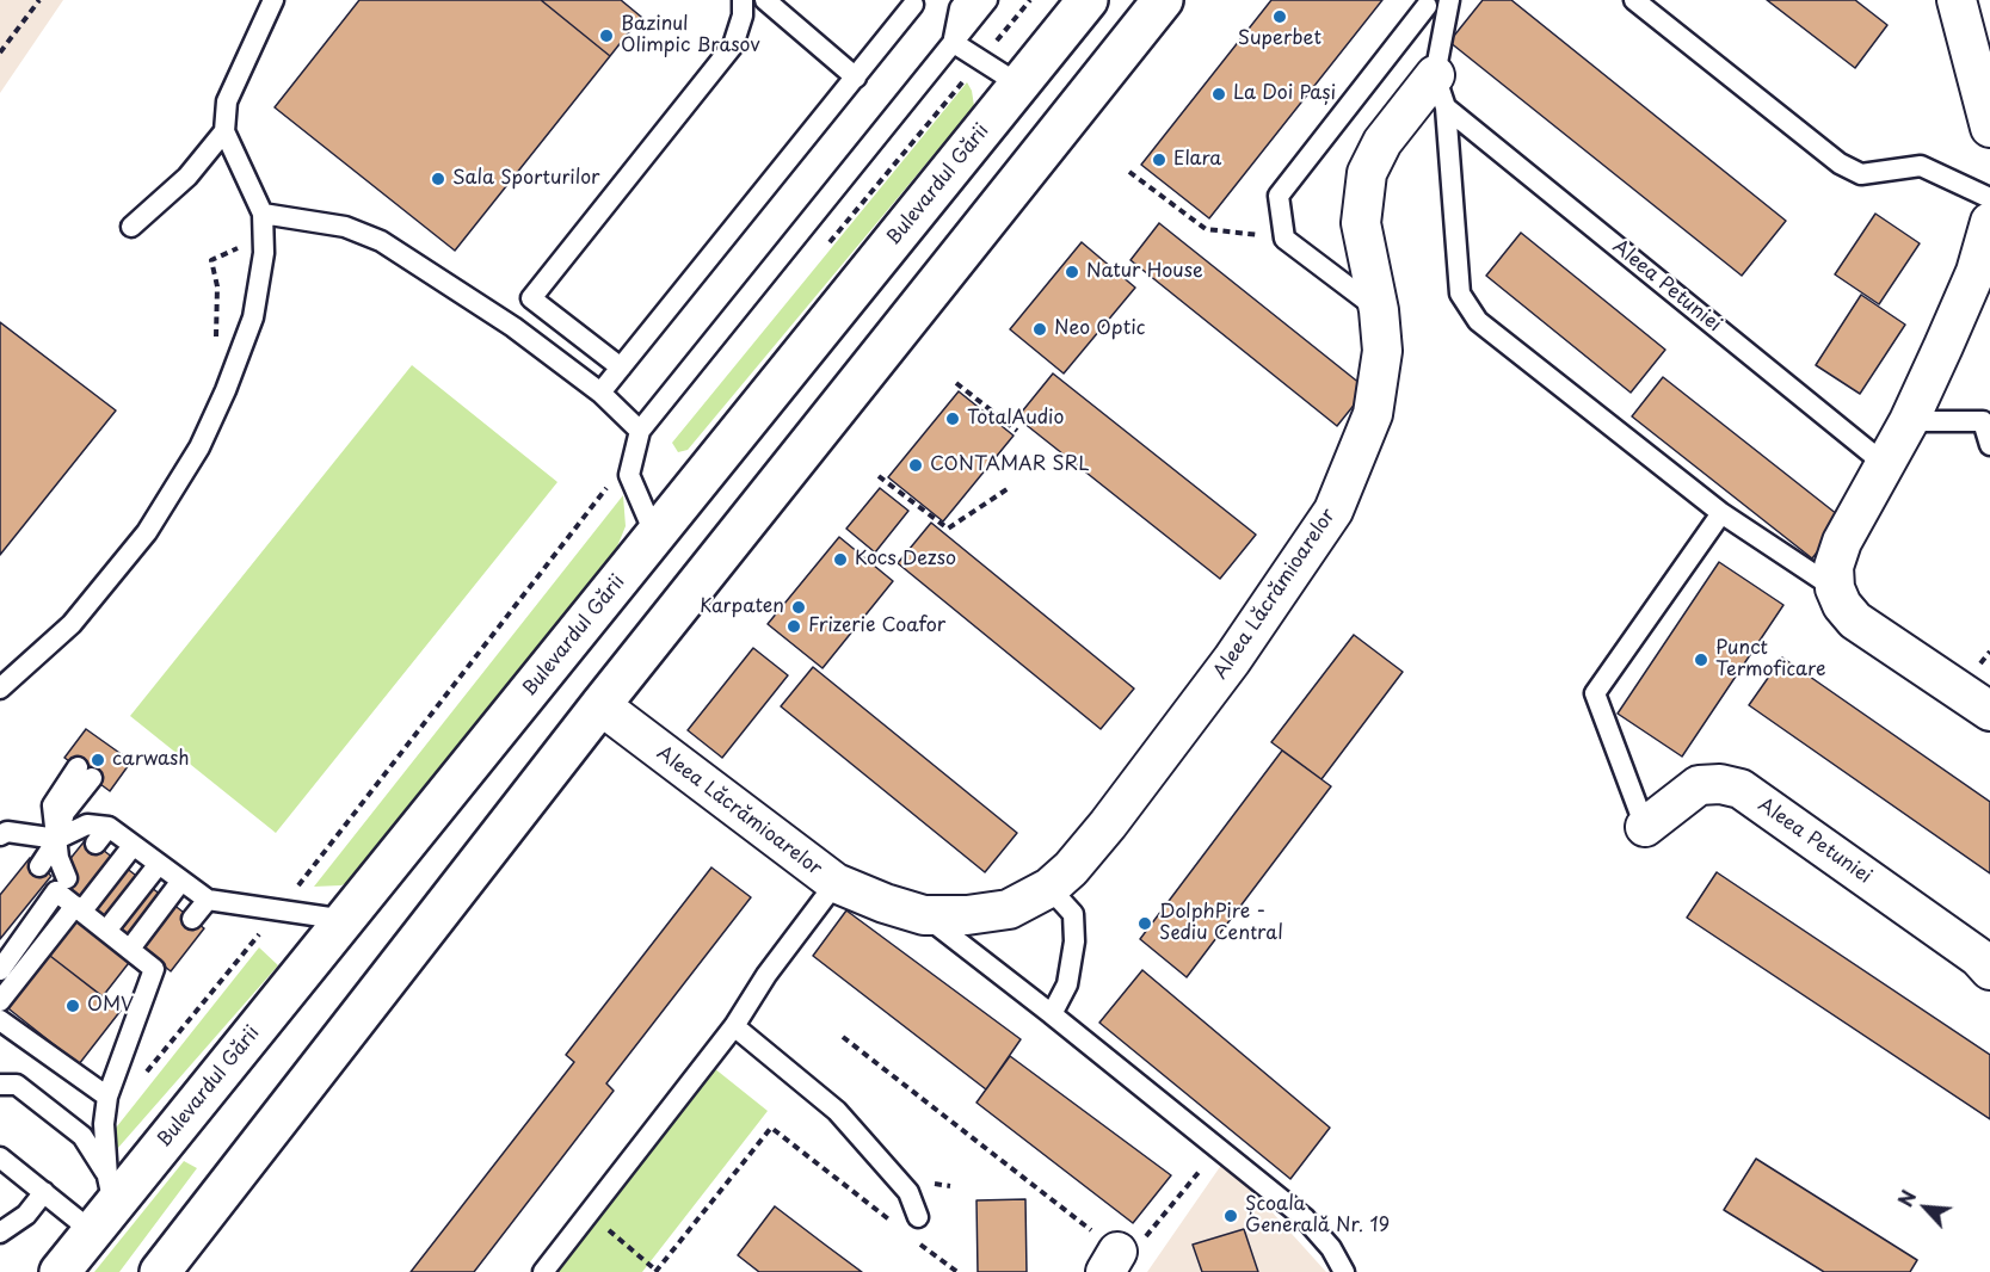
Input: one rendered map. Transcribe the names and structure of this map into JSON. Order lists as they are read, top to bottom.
{
  "streets": {
    "main road": ["Bulevardul Gării"],
    "street": ["Aleea Petuniei", "Aleea Lăcrămioarelor"]
  },
  "crossings": [
    ["Aleea Petuniei", "Aleea Lăcrămioarelor"]
  ],
  "places": [
    "Superbet",
    "Bazinul Olimpic Brasov",
    "La Doi Pași",
    "Elara",
    "Sala Sporturilor",
    "Natur House",
    "Neo Optic",
    "TotalAudio",
    "CONTAMAR SRL",
    "Kocs Dezso",
    "Karpaten",
    "Frizerie Coafor",
    "Punct Termoficare",
    "carwash",
    "DolphPire - Sediu Central",
    "OMV",
    "Școala Generală Nr. 19"
  ],
  "north": "top left"
}
